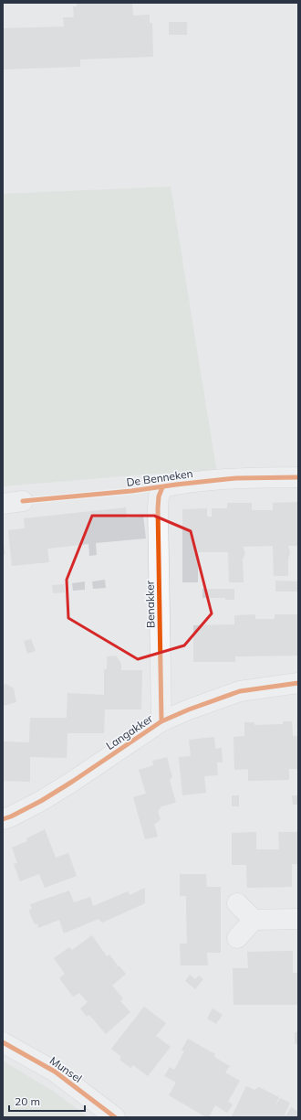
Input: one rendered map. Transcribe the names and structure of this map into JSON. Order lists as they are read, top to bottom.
{
  "streets": {
    "street": [
      "De Benneken",
      "Benakker",
      "Langakker",
      "Munsel"
    ]
  },
  "crossings": [
    ["De Benneken", "Benakker"],
    ["Benakker", "Langakker"]
  ],
  "scale_bar": "20 m"
}
